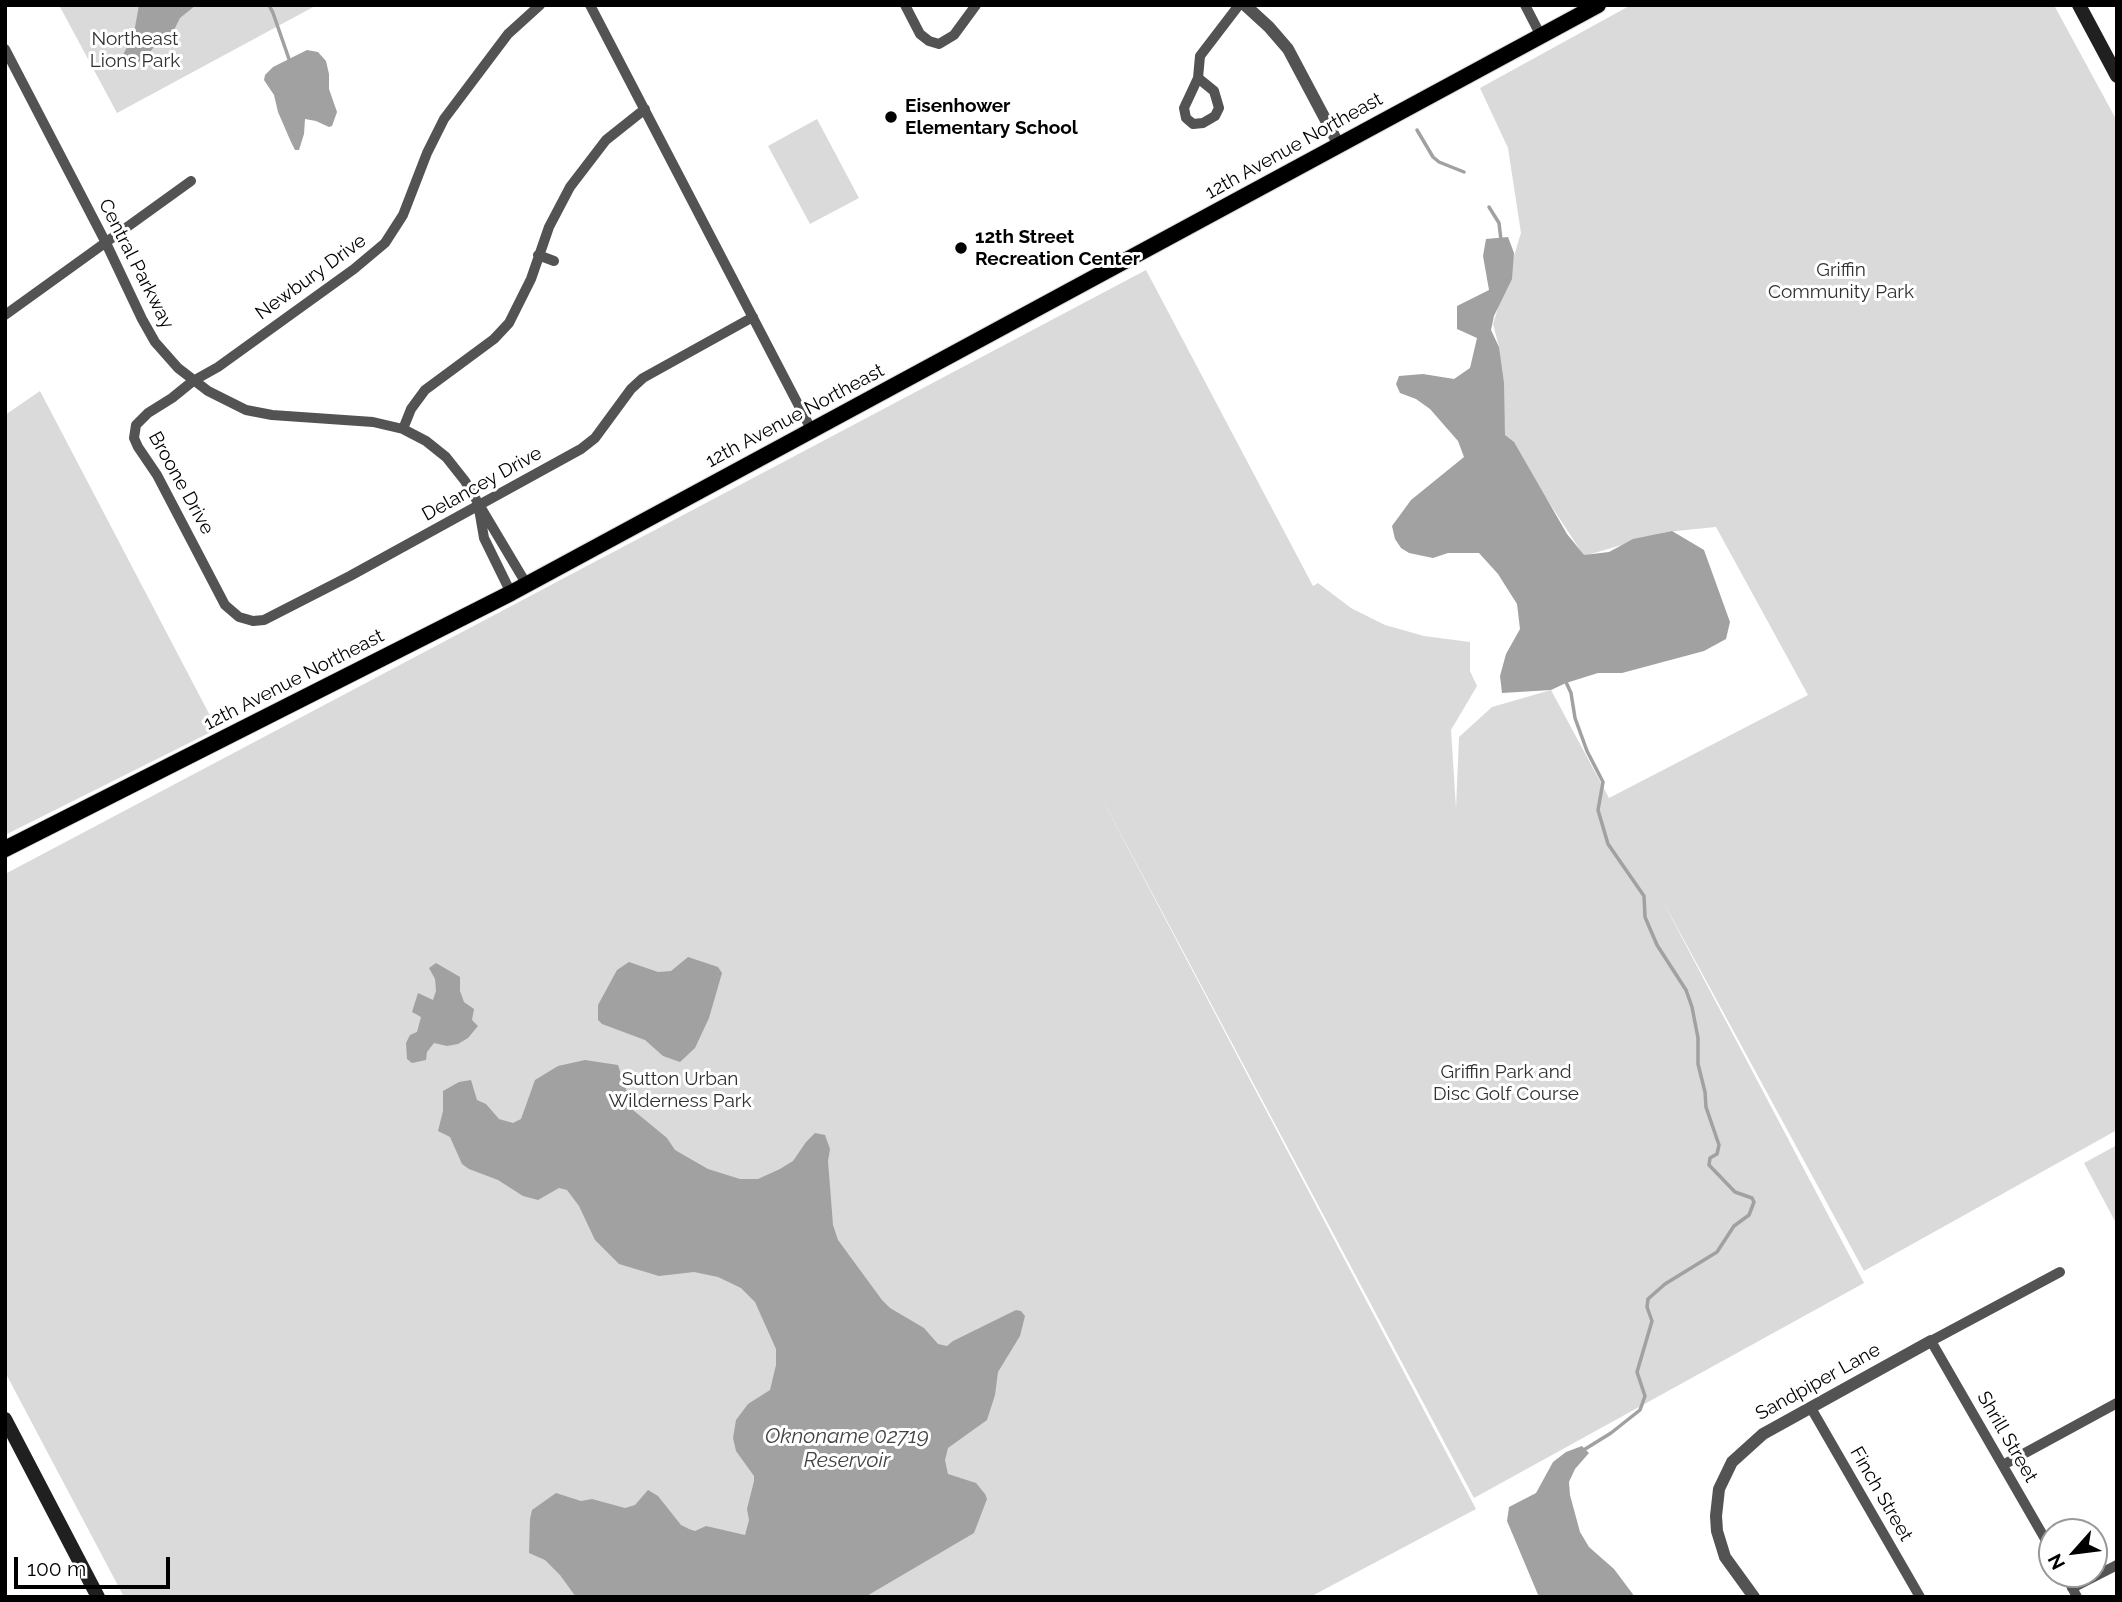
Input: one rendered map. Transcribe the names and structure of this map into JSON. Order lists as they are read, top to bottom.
{
  "streets": {
    "main road": ["12th Avenue Northeast"],
    "street": [
      "Central Parkway",
      "Newbury Drive",
      "Broone Drive",
      "Delancey Drive",
      "Sandpiper Lane",
      "Shrill Street",
      "Finch Street"
    ]
  },
  "crossings": [
    ["12th Avenue Northeast", "Central Parkway"],
    ["Central Parkway", "Newbury Drive"],
    ["Central Parkway", "Broone Drive"],
    ["Central Parkway", "Delancey Drive"],
    ["Newbury Drive", "Broone Drive"],
    ["Broone Drive", "Delancey Drive"],
    ["Sandpiper Lane", "Shrill Street"],
    ["Sandpiper Lane", "Finch Street"]
  ],
  "water": ["Oknoname 02719 Reservoir"],
  "parks": [
    "Northeast Lions Park",
    "Griffin Community Park",
    "Griffin Park and Disc Golf Course",
    "Sutton Urban Wilderness Park"
  ],
  "places": ["Eisenhower Elementary School", "12th Street Recreation Center"],
  "scale_bar": "100 m",
  "north": "bottom left"
}
